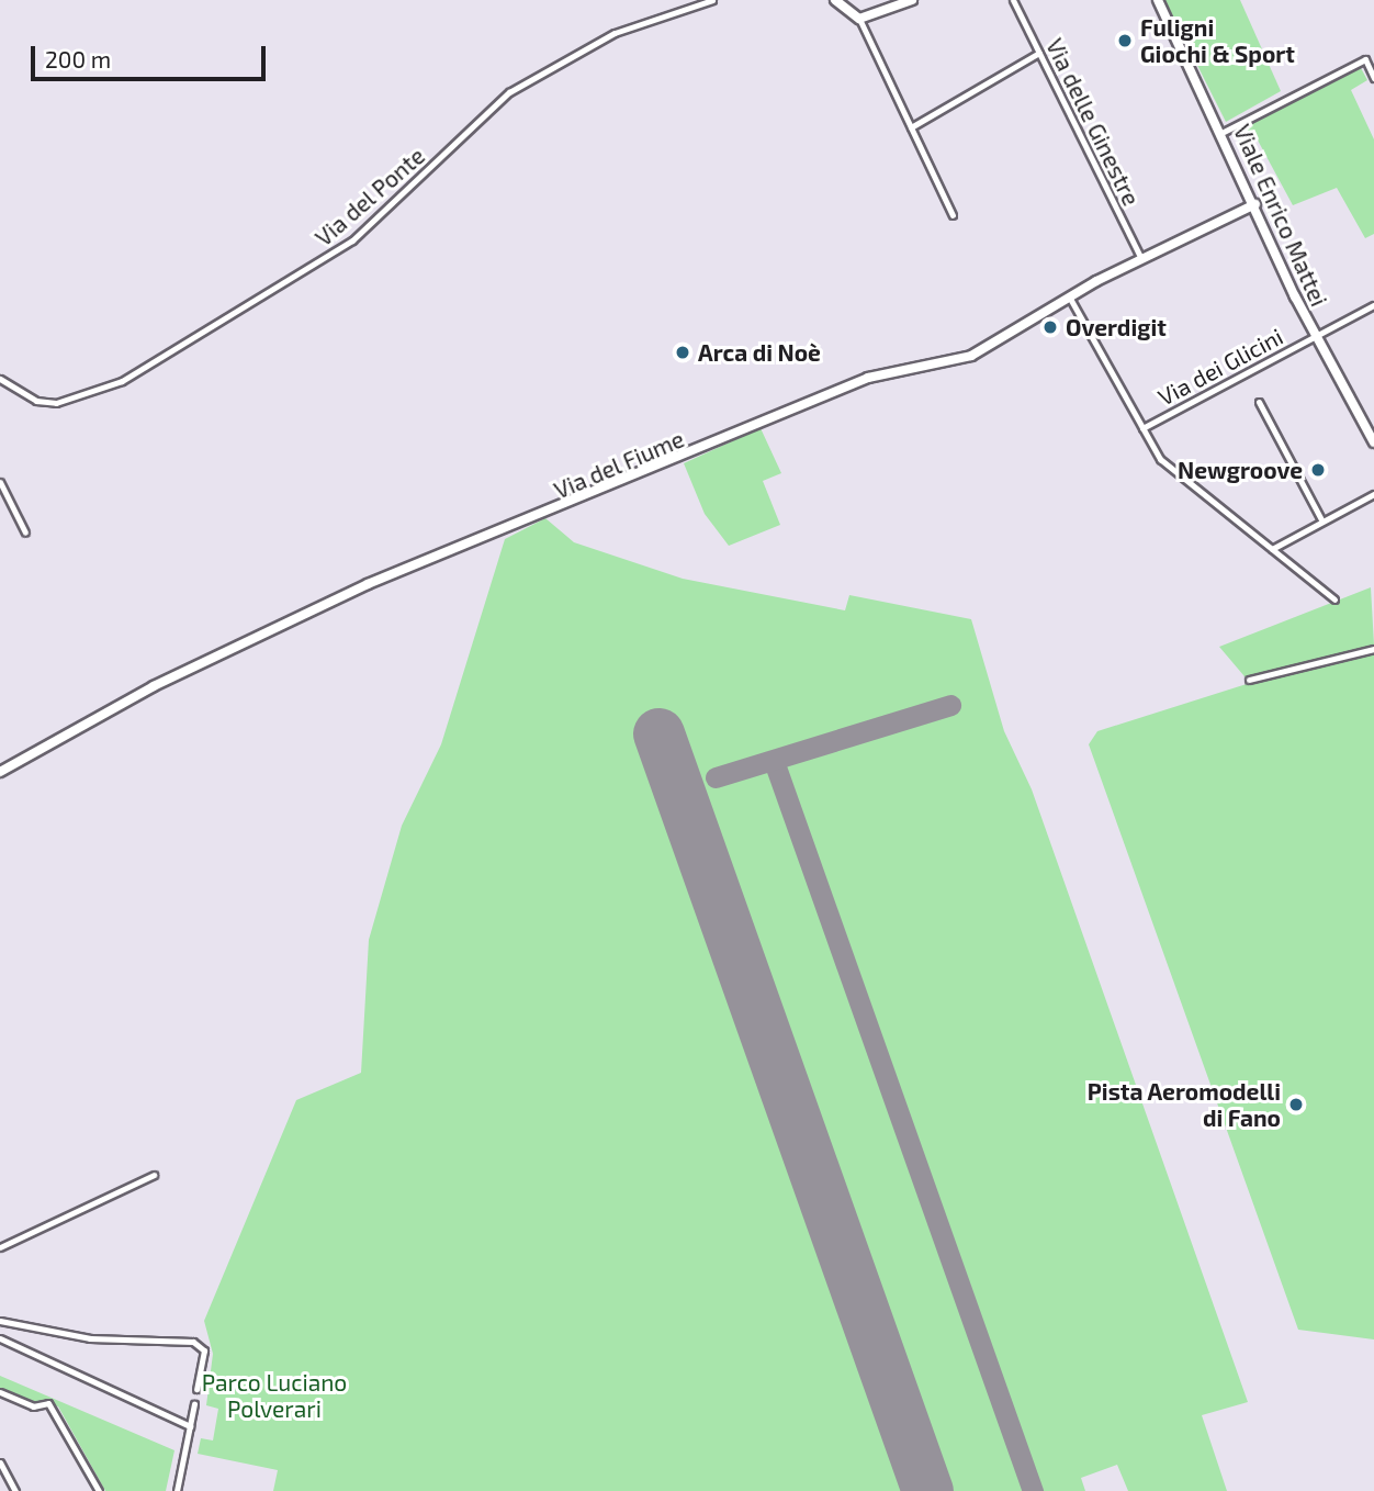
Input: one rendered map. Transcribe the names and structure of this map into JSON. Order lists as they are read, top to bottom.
{
  "streets": {
    "street": [
      "Via delle Ginestre",
      "Via del Ponte",
      "Viale Enrico Mattei",
      "Via dei Glicini",
      "Via del Fiume"
    ]
  },
  "crossings": [
    ["Via delle Ginestre", "Via del Fiume"],
    ["Viale Enrico Mattei", "Via dei Glicini"],
    ["Viale Enrico Mattei", "Via del Fiume"]
  ],
  "parks": ["Parco Luciano Polverari"],
  "places": [
    "Fuligni Giochi & Sport",
    "Overdigit",
    "Arca di Noè",
    "Newgroove",
    "Pista Aeromodelli di Fano"
  ],
  "scale_bar": "200 m"
}
